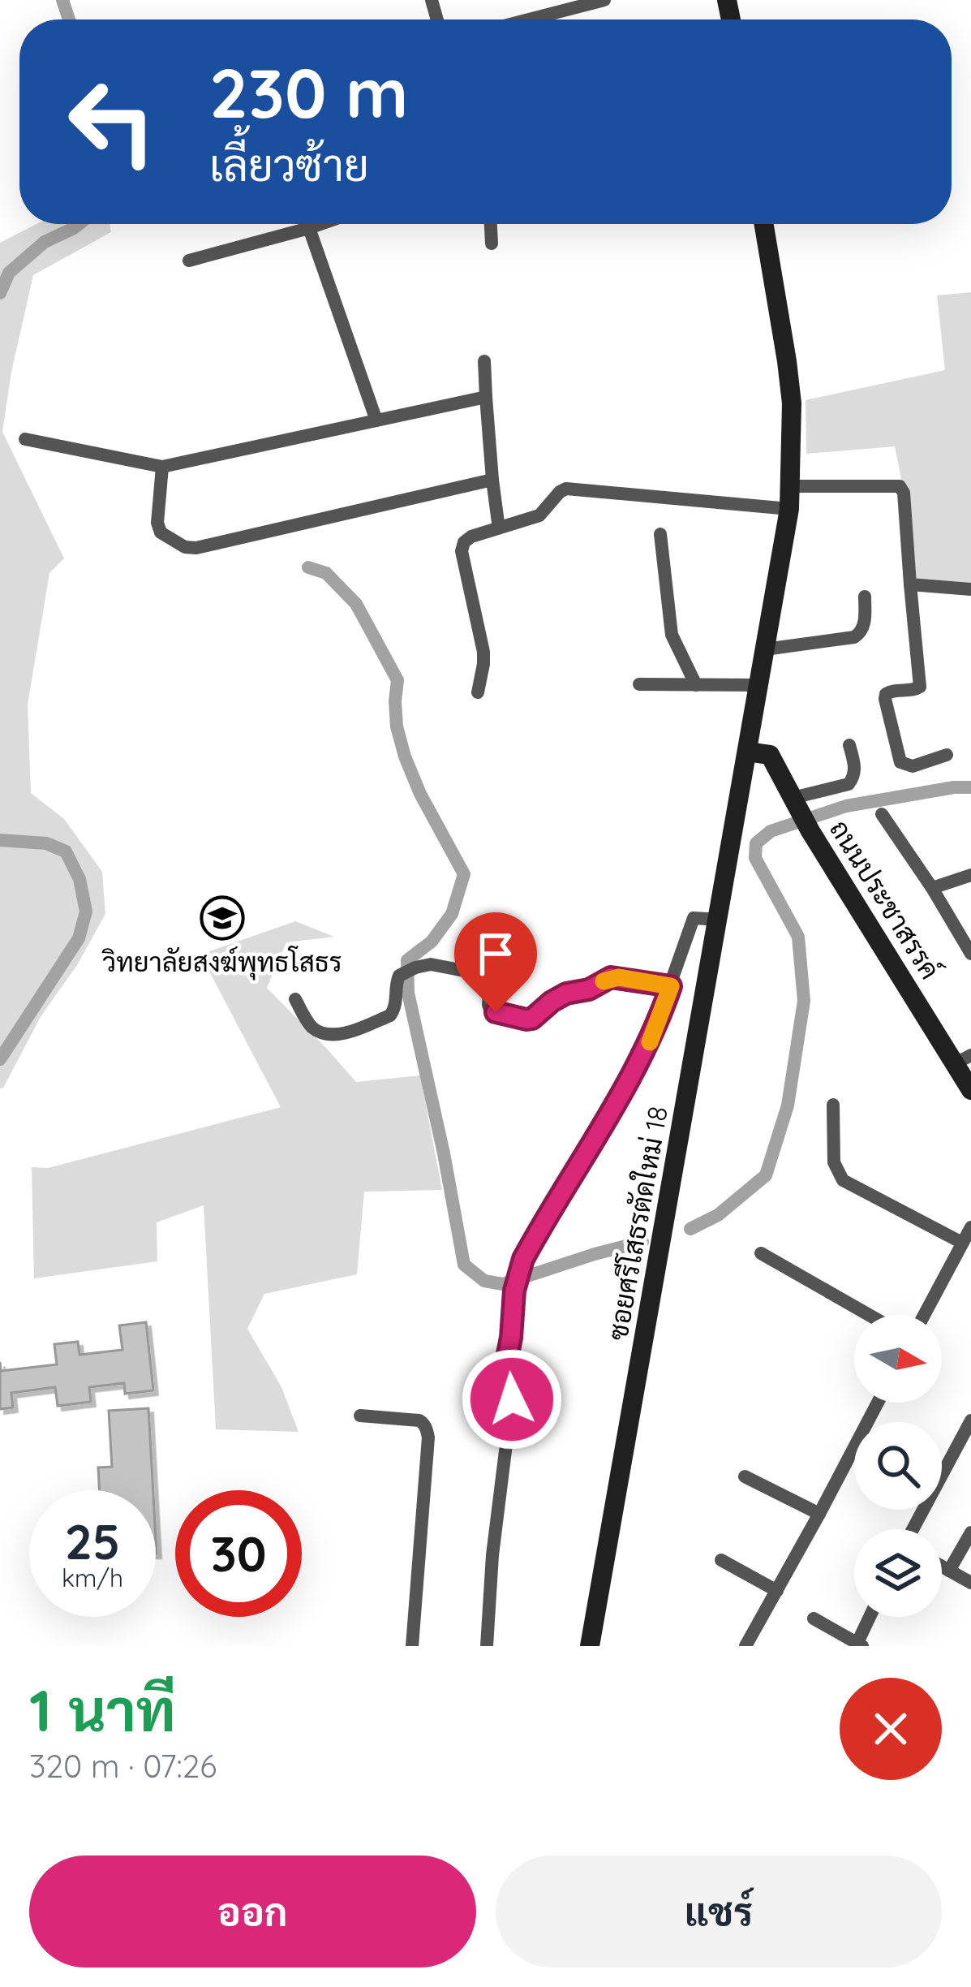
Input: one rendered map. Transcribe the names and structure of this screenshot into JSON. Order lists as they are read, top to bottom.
{
  "streets": {
    "street": ["ถนนประชาสรรค์", "ซอยศรีโสธรตัดใหม่ 18"]
  },
  "crossings": [
    ["ถนนประชาสรรค์", "ซอยศรีโสธรตัดใหม่ 18"]
  ],
  "places": {
    "school or university": ["วิทยาลัยสงฆ์พุทธโสธร"]
  },
  "north": "right",
  "page": {
    "turn": ["230 m", "เลี้ยวซ้าย"],
    "speed": "25 km/h",
    "limit": "30",
    "heading": ["1 นาที", "320 m · 07:26"],
    "buttons": ["ออก", "แชร์"]
  }
}
